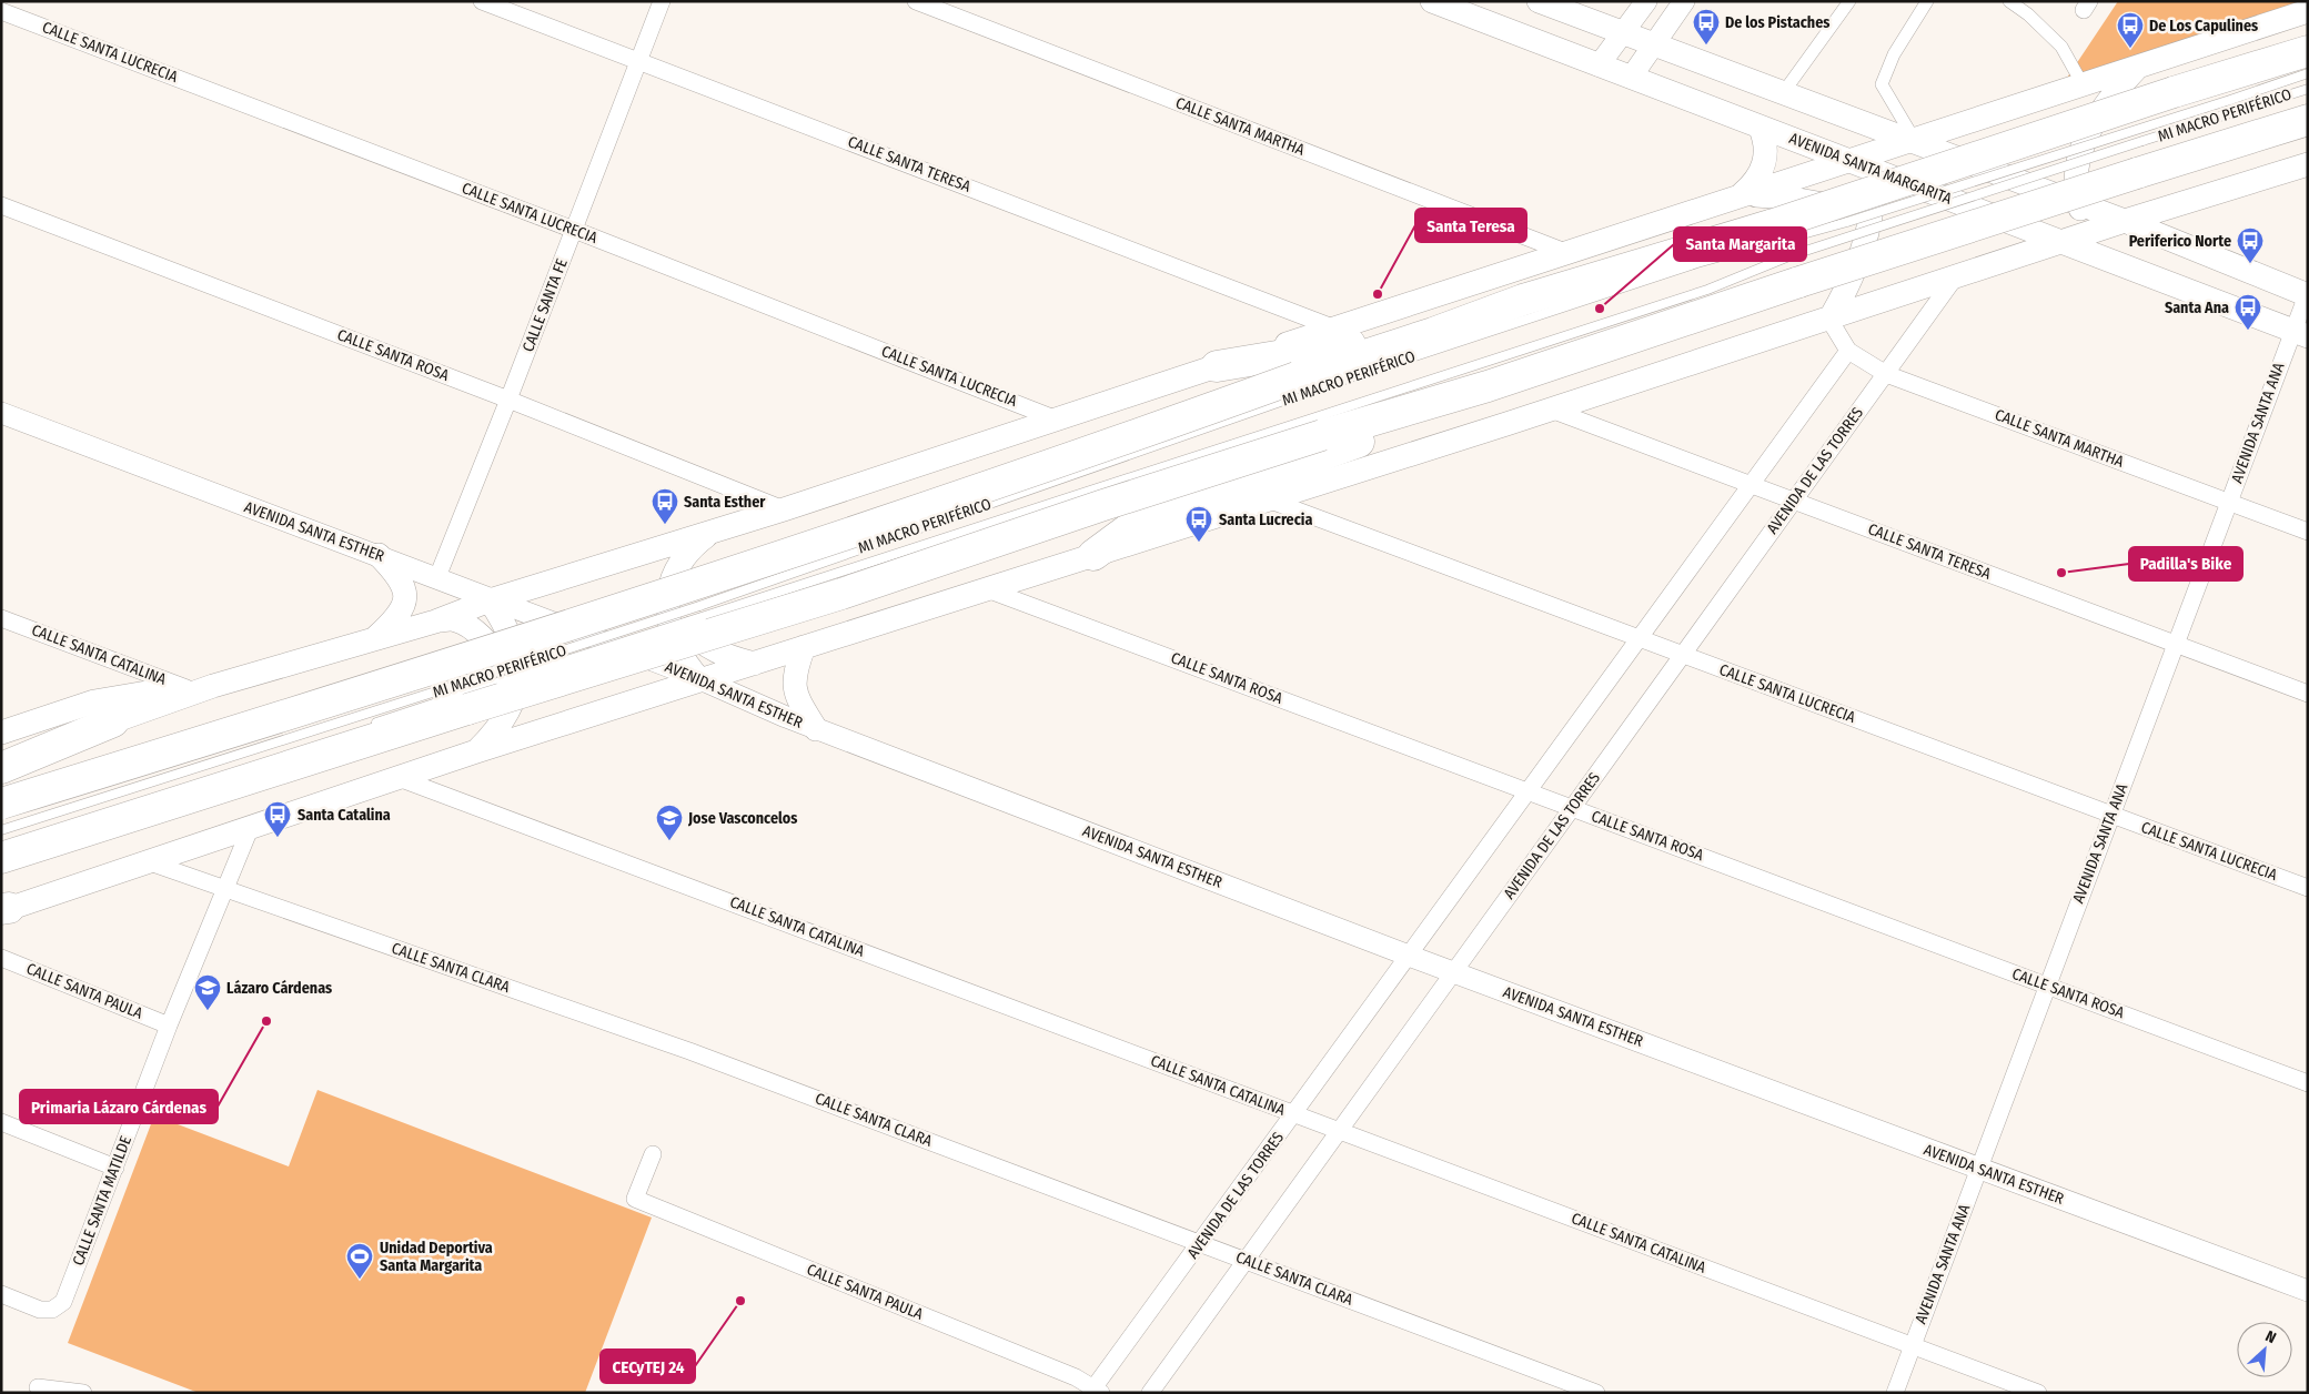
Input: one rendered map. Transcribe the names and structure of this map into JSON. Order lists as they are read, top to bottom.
{
  "streets": {
    "main road": ["AVENIDA SANTA MARGARITA"],
    "street": [
      "CALLE SANTA LUCRECIA",
      "CALLE SANTA MARTHA",
      "CALLE SANTA TERESA",
      "CALLE SANTA FE",
      "CALLE SANTA ROSA",
      "AVENIDA SANTA ANA",
      "AVENIDA DE LAS TORRES",
      "AVENIDA SANTA ESTHER",
      "CALLE SANTA CATALINA",
      "CALLE SANTA CLARA",
      "CALLE SANTA PAULA",
      "CALLE SANTA MATILDE"
    ],
    "lane": ["MI MACRO PERIFÉRICO"]
  },
  "crossings": [
    ["CALLE SANTA LUCRECIA", "CALLE SANTA FE"],
    ["CALLE SANTA LUCRECIA", "AVENIDA SANTA ANA"],
    ["CALLE SANTA LUCRECIA", "AVENIDA DE LAS TORRES"],
    ["CALLE SANTA MARTHA", "AVENIDA SANTA ANA"],
    ["CALLE SANTA MARTHA", "AVENIDA DE LAS TORRES"],
    ["CALLE SANTA TERESA", "CALLE SANTA FE"],
    ["CALLE SANTA TERESA", "AVENIDA SANTA ANA"],
    ["CALLE SANTA TERESA", "AVENIDA DE LAS TORRES"],
    ["AVENIDA SANTA MARGARITA", "AVENIDA SANTA ANA"],
    ["CALLE SANTA FE", "CALLE SANTA ROSA"],
    ["CALLE SANTA FE", "AVENIDA SANTA ESTHER"],
    ["CALLE SANTA ROSA", "AVENIDA SANTA ANA"],
    ["CALLE SANTA ROSA", "AVENIDA DE LAS TORRES"],
    ["AVENIDA SANTA ANA", "AVENIDA SANTA ESTHER"],
    ["AVENIDA SANTA ANA", "CALLE SANTA CATALINA"],
    ["AVENIDA DE LAS TORRES", "AVENIDA SANTA ESTHER"],
    ["AVENIDA DE LAS TORRES", "CALLE SANTA CATALINA"],
    ["AVENIDA DE LAS TORRES", "CALLE SANTA CLARA"],
    ["AVENIDA DE LAS TORRES", "CALLE SANTA PAULA"],
    ["CALLE SANTA CLARA", "CALLE SANTA MATILDE"],
    ["CALLE SANTA PAULA", "CALLE SANTA MATILDE"]
  ],
  "places": {
    "bus stop": [
      "De los Pistaches",
      "De Los Capulines",
      "Periferico Norte",
      "Santa Ana",
      "Santa Esther",
      "Santa Lucrecia",
      "Santa Catalina"
    ],
    "other": [
      "Santa Teresa",
      "Santa Margarita",
      "Padilla's Bike",
      "Primaria Lázaro Cárdenas",
      "CECyTEJ 24"
    ],
    "school or university": ["Jose Vasconcelos", "Lázaro Cárdenas"],
    "sports": ["Unidad Deportiva Santa Margarita"]
  },
  "north": "top right"
}
